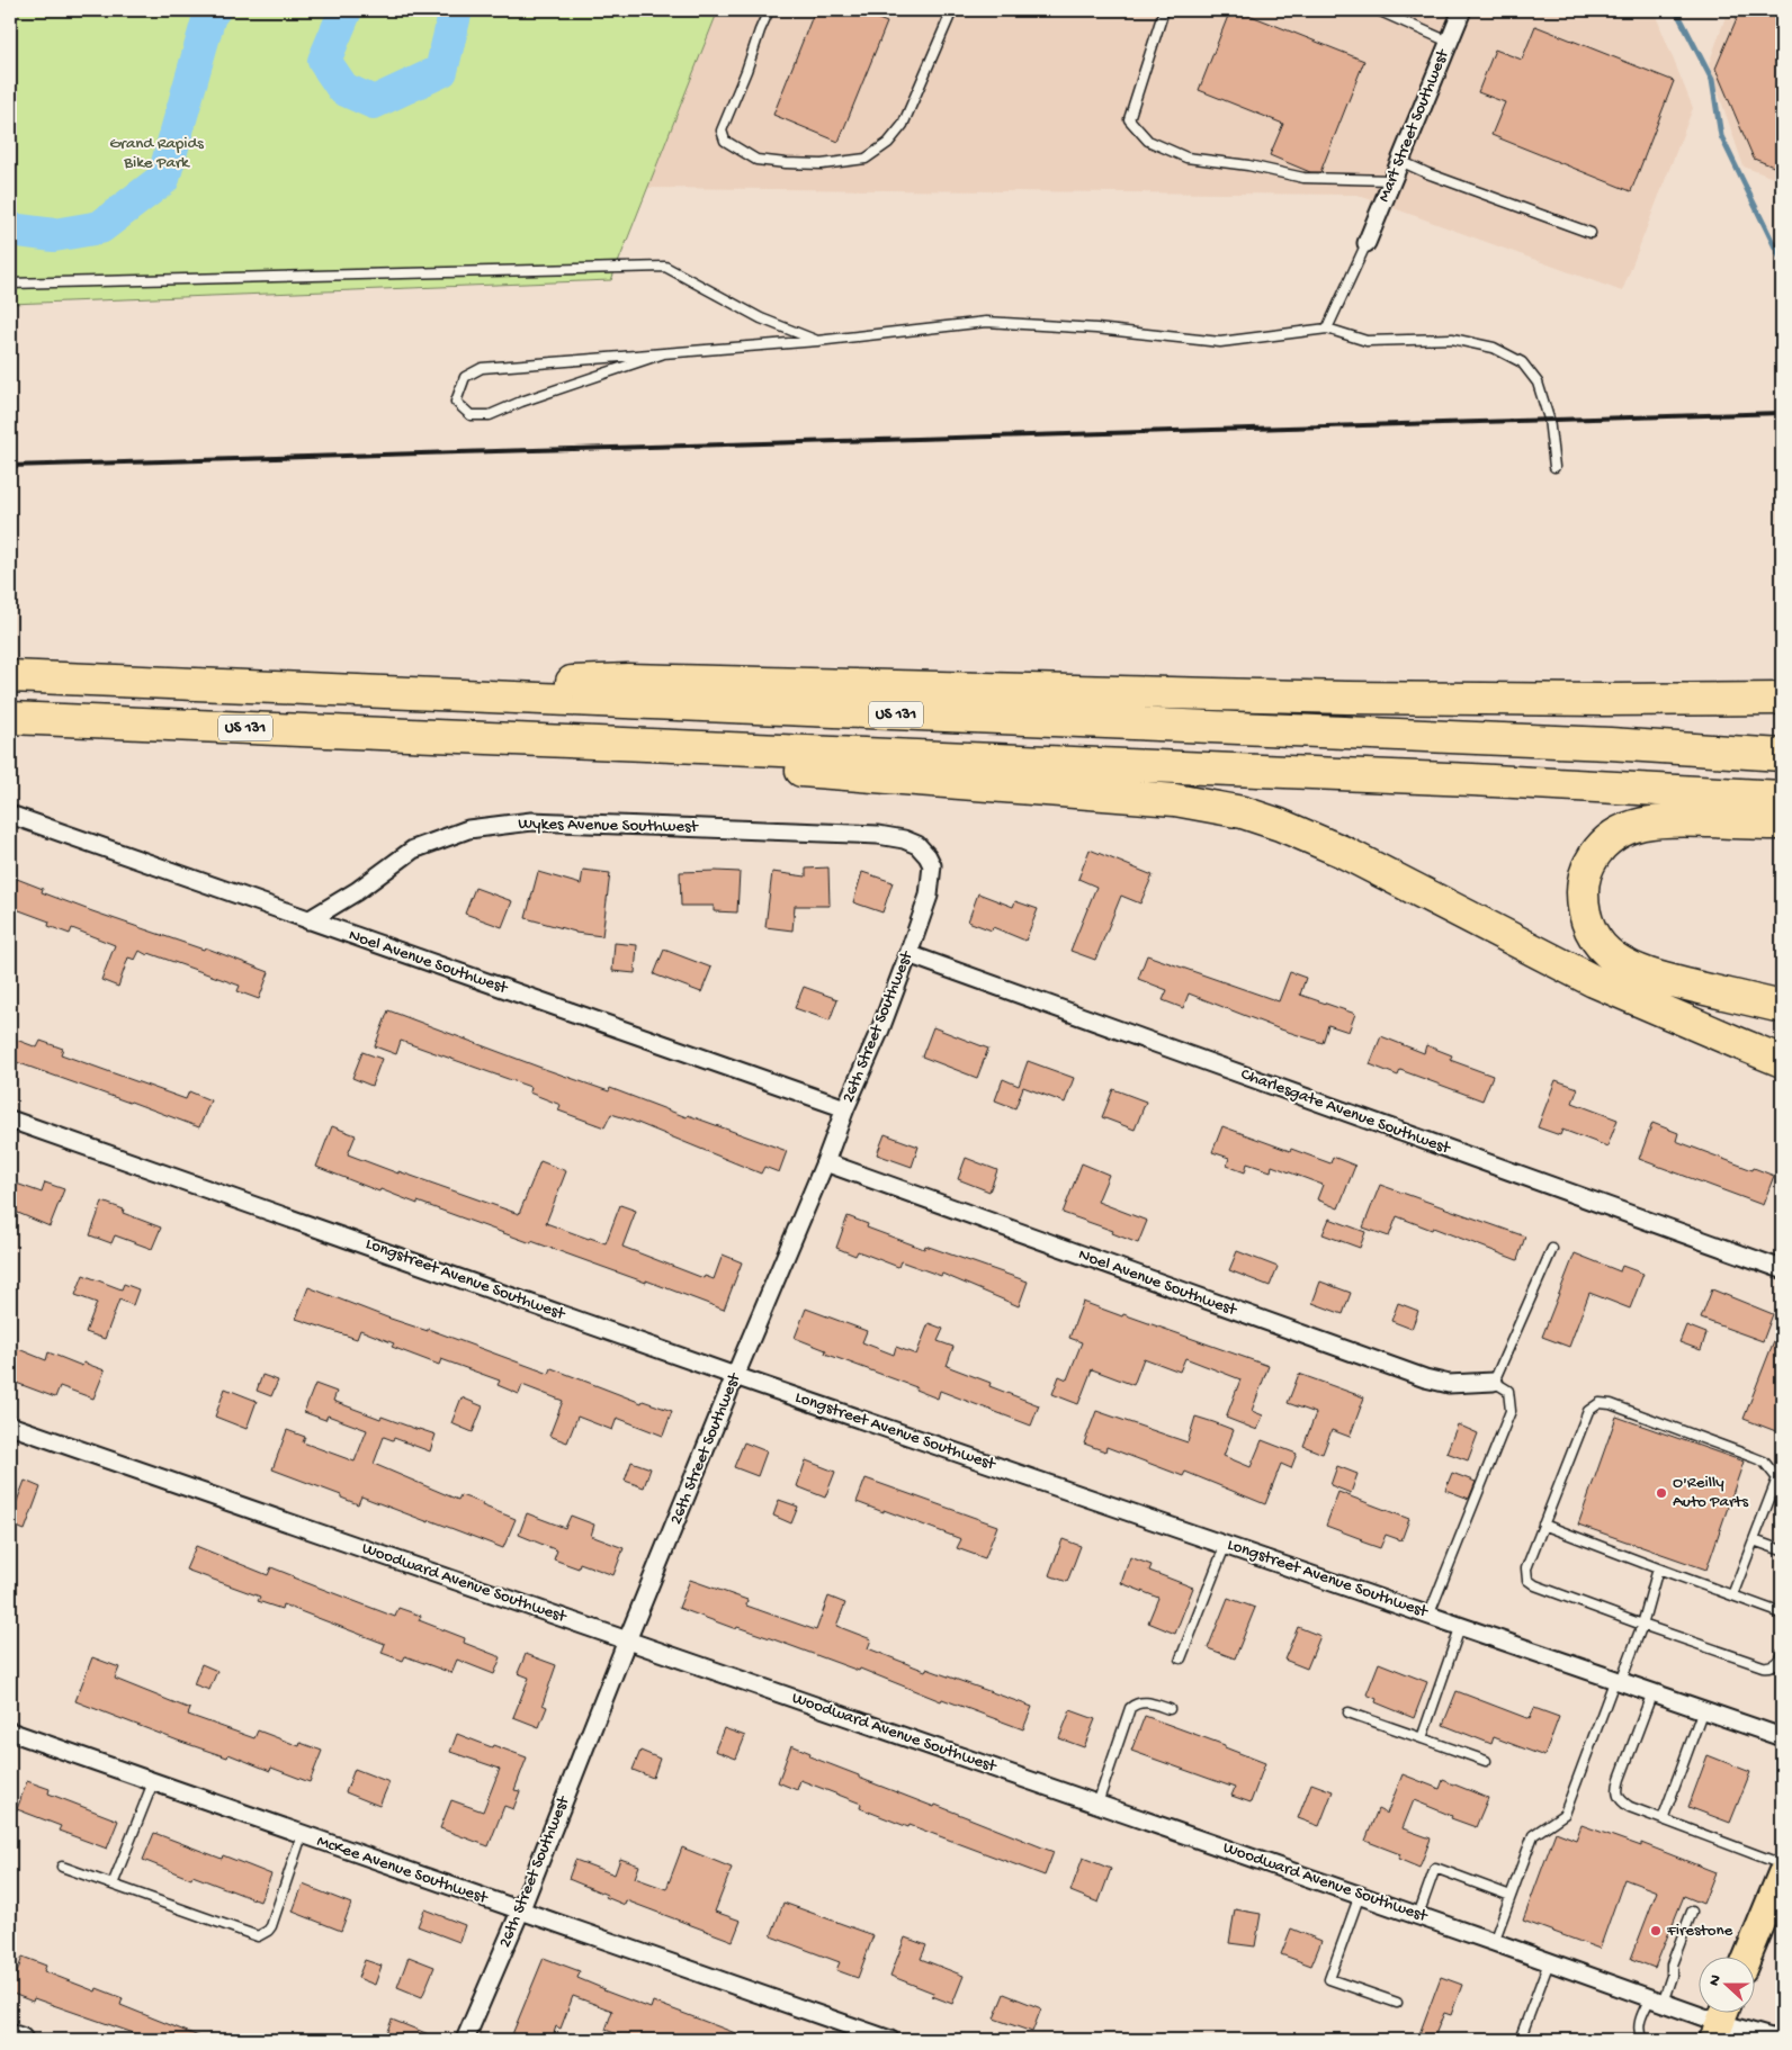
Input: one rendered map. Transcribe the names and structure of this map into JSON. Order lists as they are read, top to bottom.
{
  "streets": {
    "highway": ["US 131"],
    "street": [
      "Mart Street Southwest",
      "Wykes Avenue Southwest",
      "Noel Avenue Southwest",
      "26th Street Southwest",
      "Charlesgate Avenue Southwest",
      "Longstreet Avenue Southwest",
      "Woodward Avenue Southwest",
      "McKee Avenue Southwest"
    ]
  },
  "crossings": [
    ["Wykes Avenue Southwest", "Noel Avenue Southwest"],
    ["Wykes Avenue Southwest", "26th Street Southwest"],
    ["Noel Avenue Southwest", "26th Street Southwest"],
    ["26th Street Southwest", "Charlesgate Avenue Southwest"],
    ["26th Street Southwest", "Longstreet Avenue Southwest"],
    ["26th Street Southwest", "Woodward Avenue Southwest"],
    ["26th Street Southwest", "McKee Avenue Southwest"]
  ],
  "parks": ["Grand Rapids Bike Park"],
  "places": ["O'Reilly Auto Parts", "Firestone"],
  "north": "left"
}
